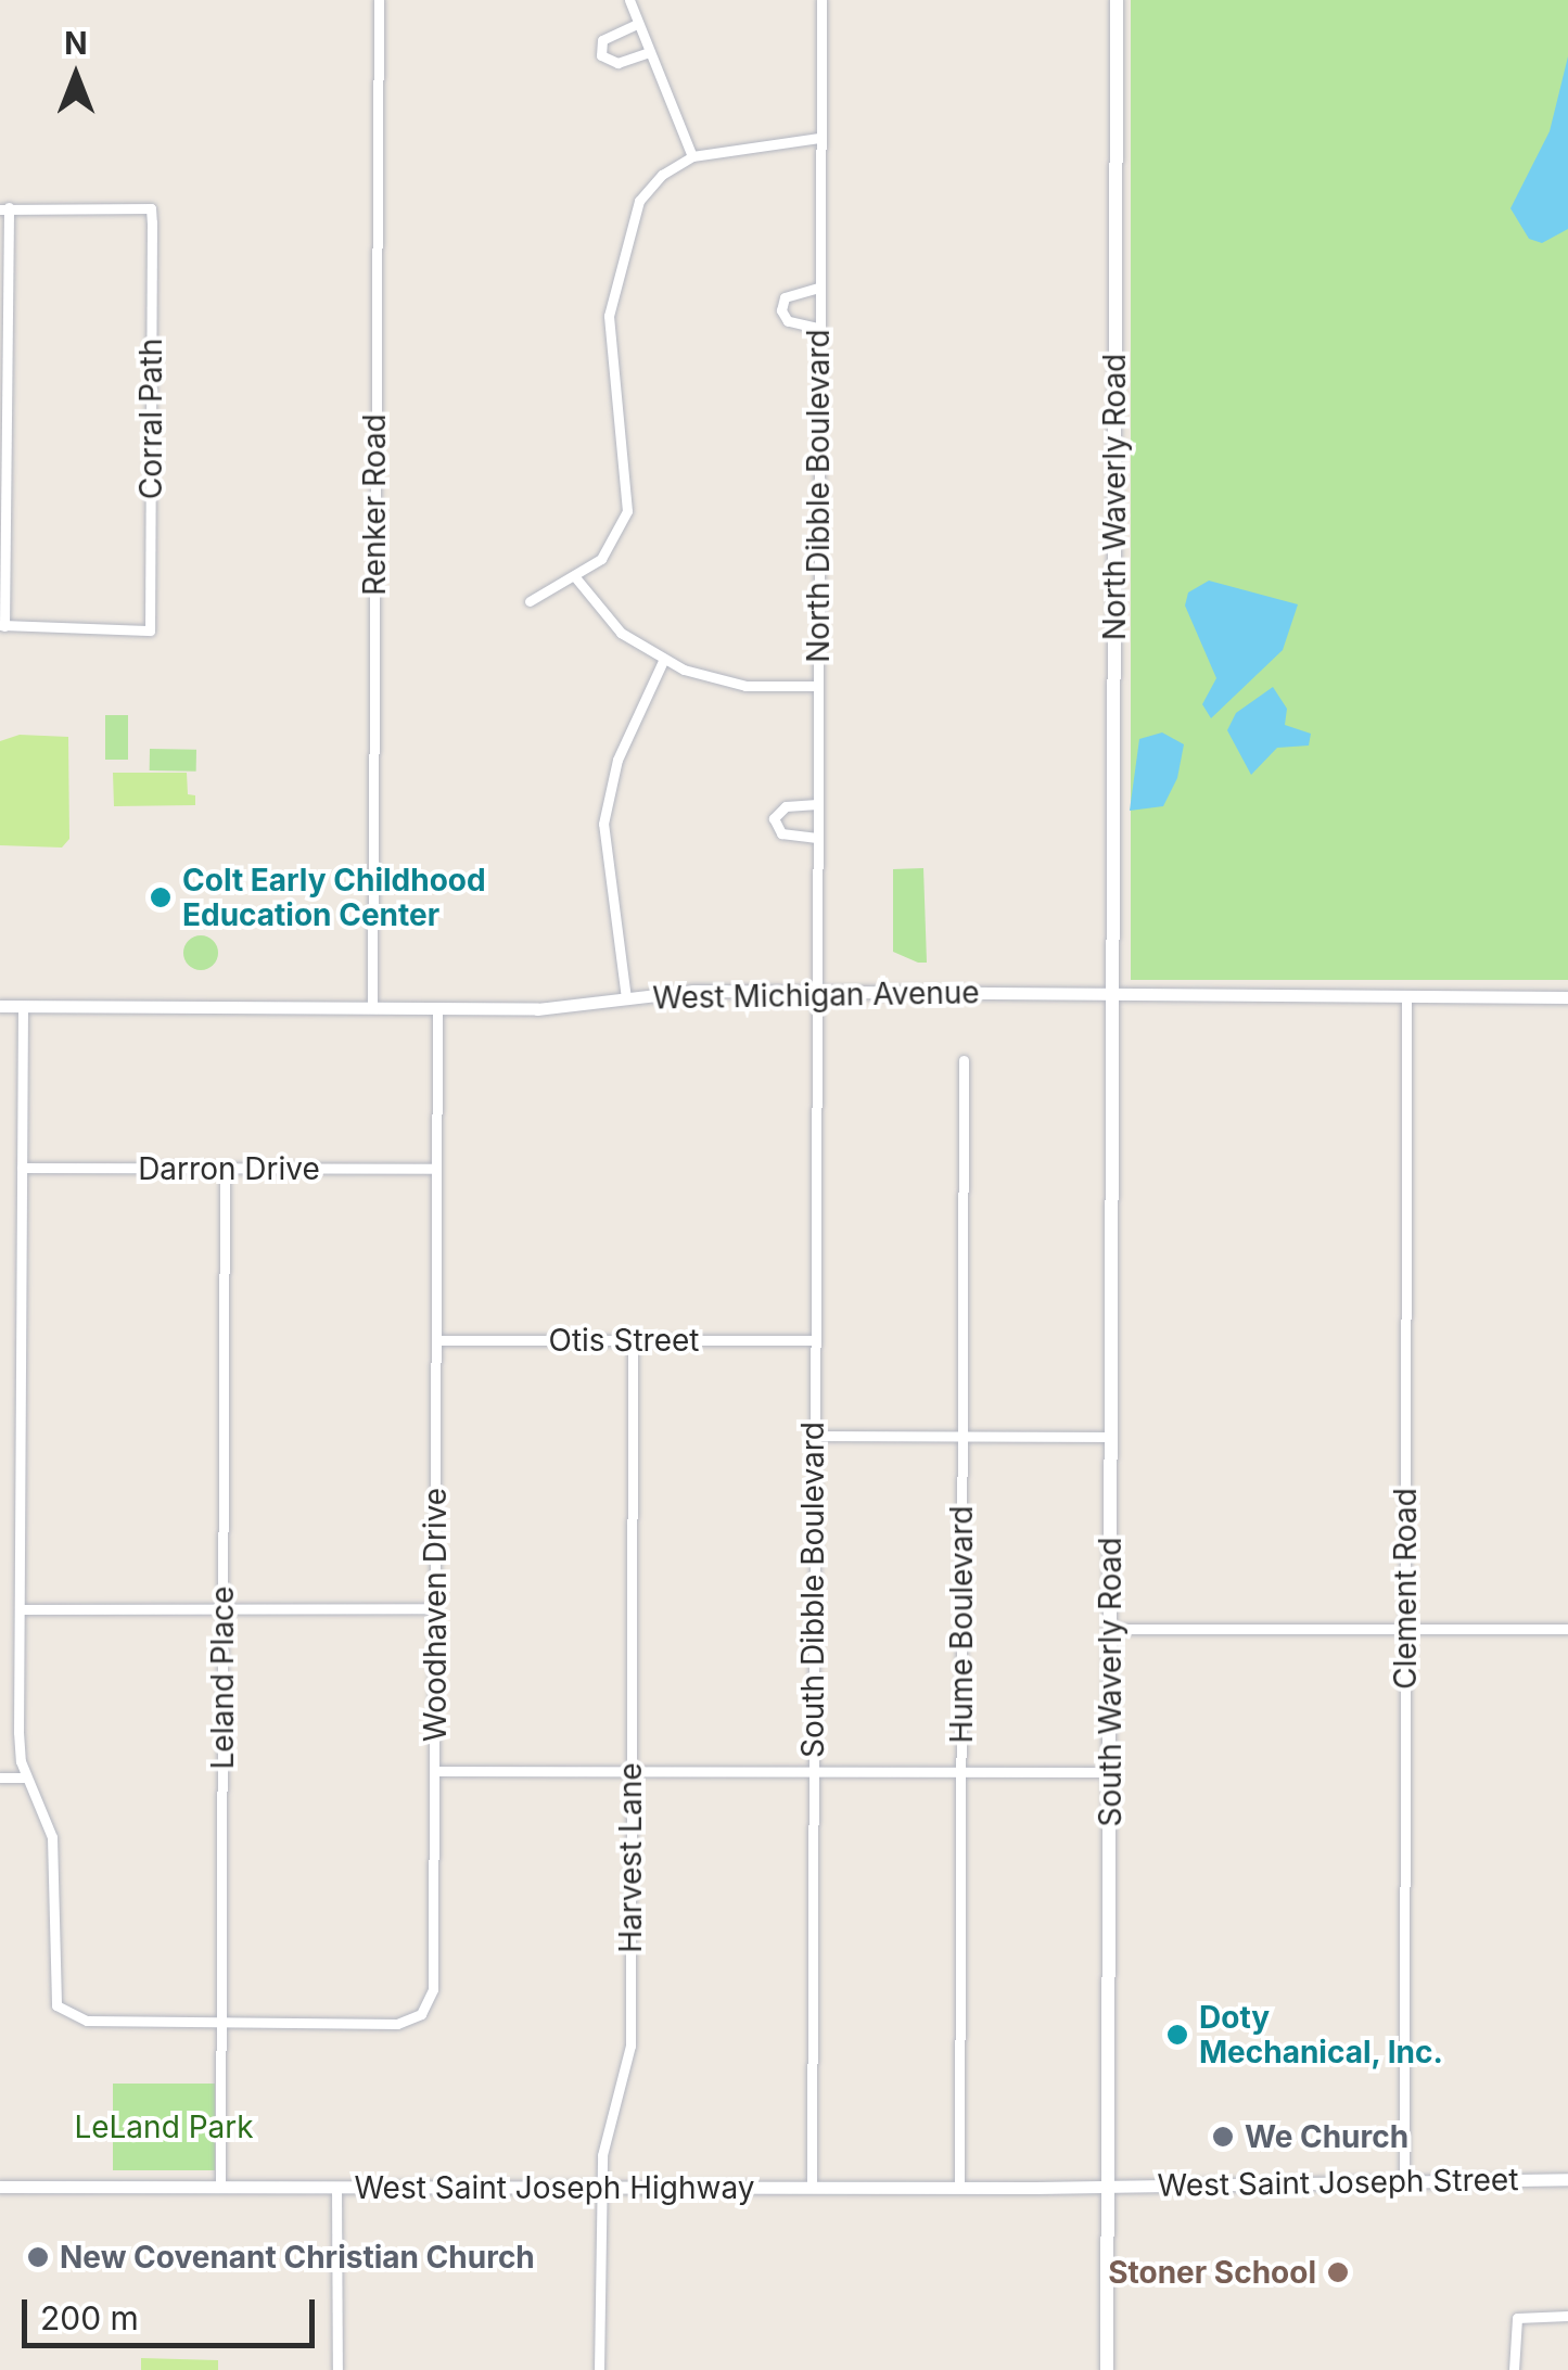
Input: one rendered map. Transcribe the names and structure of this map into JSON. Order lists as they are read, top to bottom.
{
  "streets": {
    "main road": ["North Waverly Road", "South Waverly Road"],
    "street": [
      "Corral Path",
      "North Dibble Boulevard",
      "Renker Road",
      "West Michigan Avenue",
      "Darron Drive",
      "Otis Street",
      "Clement Road",
      "South Dibble Boulevard",
      "Woodhaven Drive",
      "Hume Boulevard",
      "Leland Place",
      "Harvest Lane",
      "West Saint Joseph Street",
      "West Saint Joseph Highway"
    ]
  },
  "crossings": [
    ["North Dibble Boulevard", "West Michigan Avenue"],
    ["North Dibble Boulevard", "South Dibble Boulevard"],
    ["North Waverly Road", "West Michigan Avenue"],
    ["North Waverly Road", "South Waverly Road"],
    ["Renker Road", "West Michigan Avenue"],
    ["West Michigan Avenue", "Clement Road"],
    ["West Michigan Avenue", "South Dibble Boulevard"],
    ["West Michigan Avenue", "Woodhaven Drive"],
    ["West Michigan Avenue", "South Waverly Road"],
    ["Darron Drive", "Woodhaven Drive"],
    ["Darron Drive", "Leland Place"],
    ["Otis Street", "South Dibble Boulevard"],
    ["Otis Street", "Woodhaven Drive"],
    ["Otis Street", "Harvest Lane"],
    ["Clement Road", "West Saint Joseph Street"],
    ["South Dibble Boulevard", "West Saint Joseph Highway"],
    ["Woodhaven Drive", "Leland Place"],
    ["Hume Boulevard", "West Saint Joseph Highway"],
    ["Leland Place", "West Saint Joseph Highway"],
    ["South Waverly Road", "West Saint Joseph Street"],
    ["South Waverly Road", "West Saint Joseph Highway"],
    ["Harvest Lane", "West Saint Joseph Highway"],
    ["West Saint Joseph Street", "West Saint Joseph Highway"]
  ],
  "parks": ["LeLand Park"],
  "places": [
    "Colt Early Childhood Education Center",
    "Doty Mechanical, Inc.",
    "We Church",
    "New Covenant Christian Church",
    "Stoner School"
  ],
  "scale_bar": "200 m",
  "north": "top"
}
